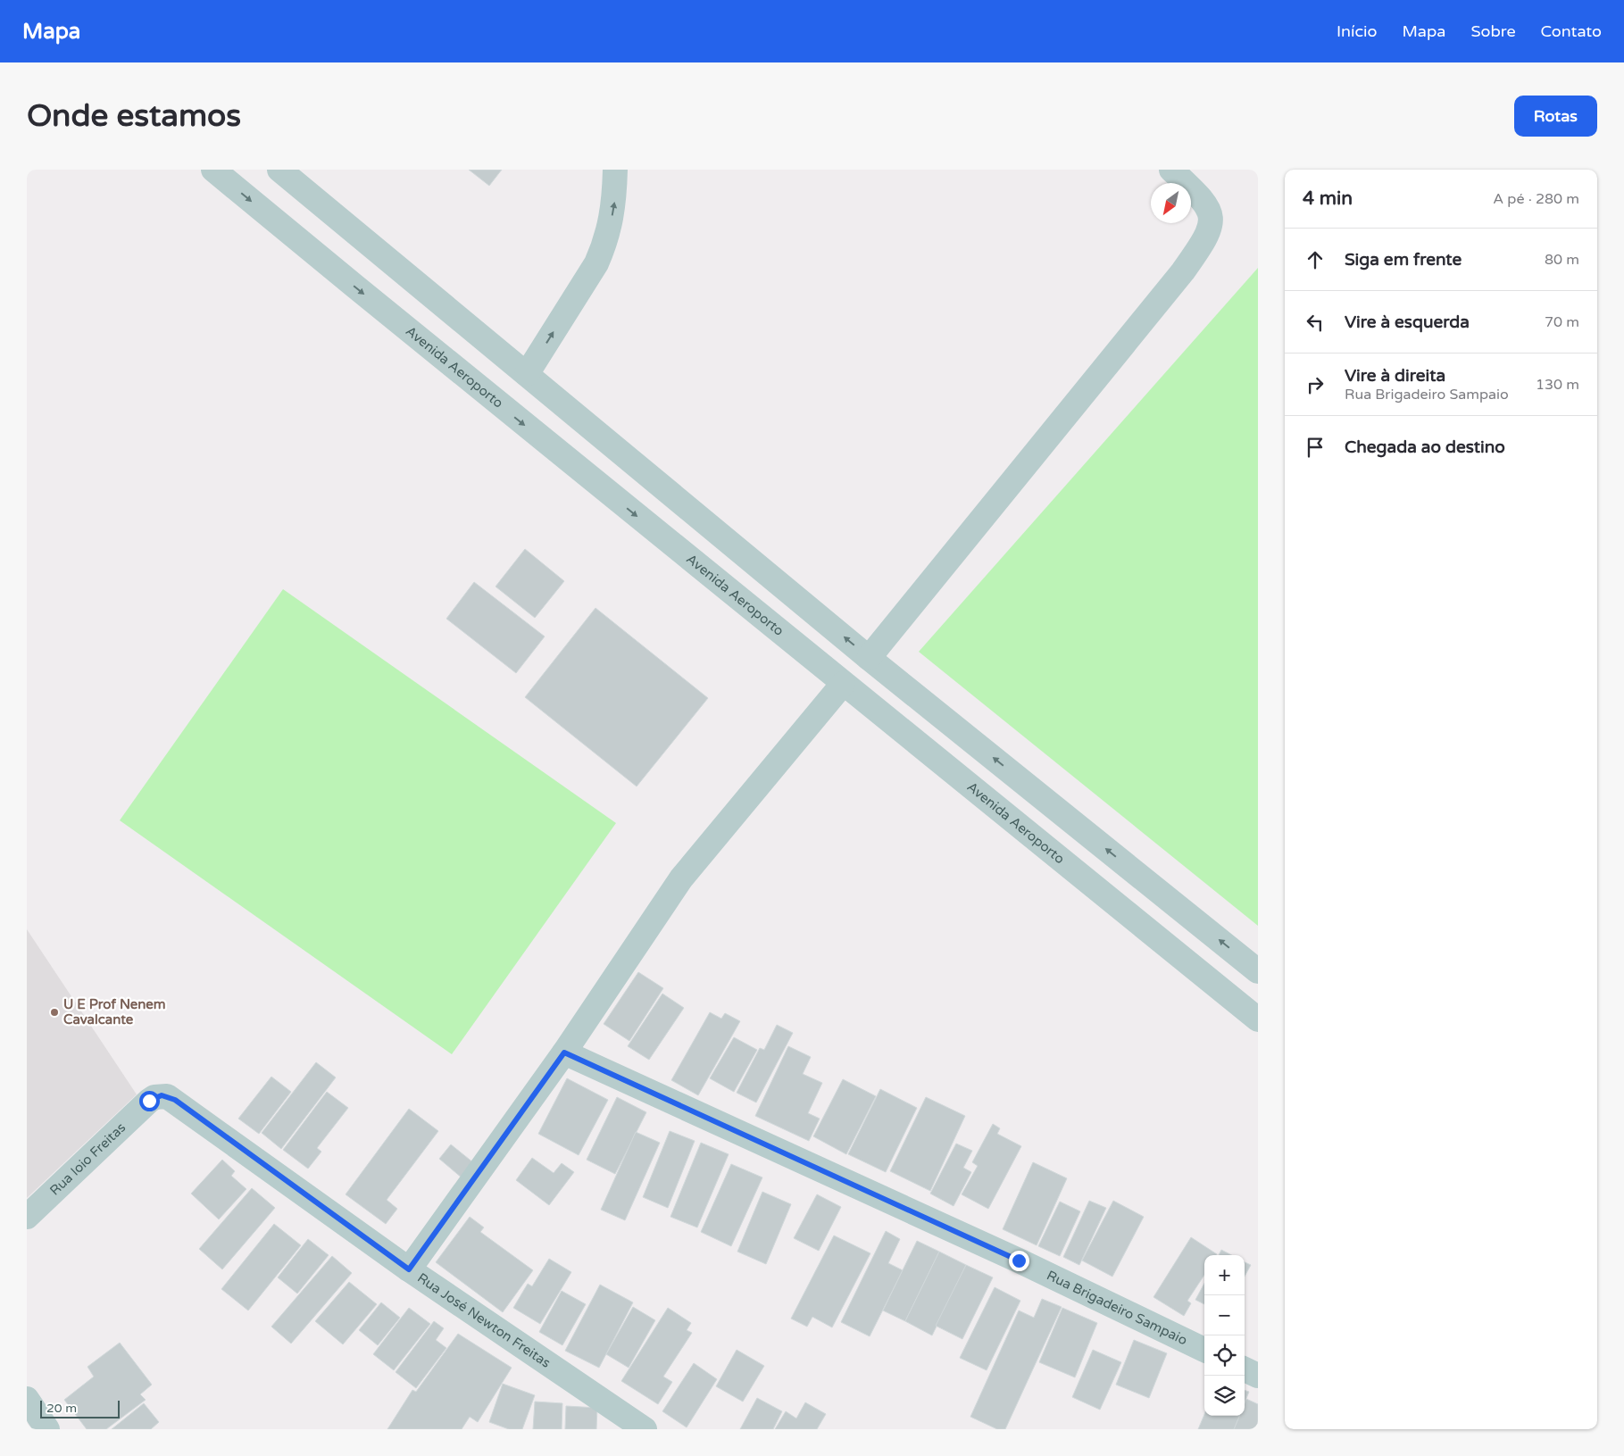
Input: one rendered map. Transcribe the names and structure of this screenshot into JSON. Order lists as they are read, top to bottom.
{
  "streets": {
    "street": [
      "Avenida Aeroporto",
      "Rua Ioio Freitas",
      "Rua Brigadeiro Sampaio",
      "Rua José Newton Freitas"
    ]
  },
  "crossings": [
    ["Rua Ioio Freitas", "Rua José Newton Freitas"]
  ],
  "places": ["U E Prof Nenem Cavalcante"],
  "scale_bar": "20 m",
  "north": "bottom left",
  "page": {
    "header": "Mapa",
    "nav": [
      "Início",
      "Mapa",
      "Sobre",
      "Contato"
    ],
    "buttons": "Rotas",
    "title": "Onde estamos",
    "heading": ["4 min", "A pé · 280 m"],
    "list": [
      ["Siga em frente", "80 m"],
      ["Vire à esquerda", "70 m"],
      ["Vire à direita", "Rua Brigadeiro Sampaio", "130 m"],
      "Chegada ao destino"
    ],
    "map_buttons": ["+", "−"],
    "scale": "20 m"
  }
}
